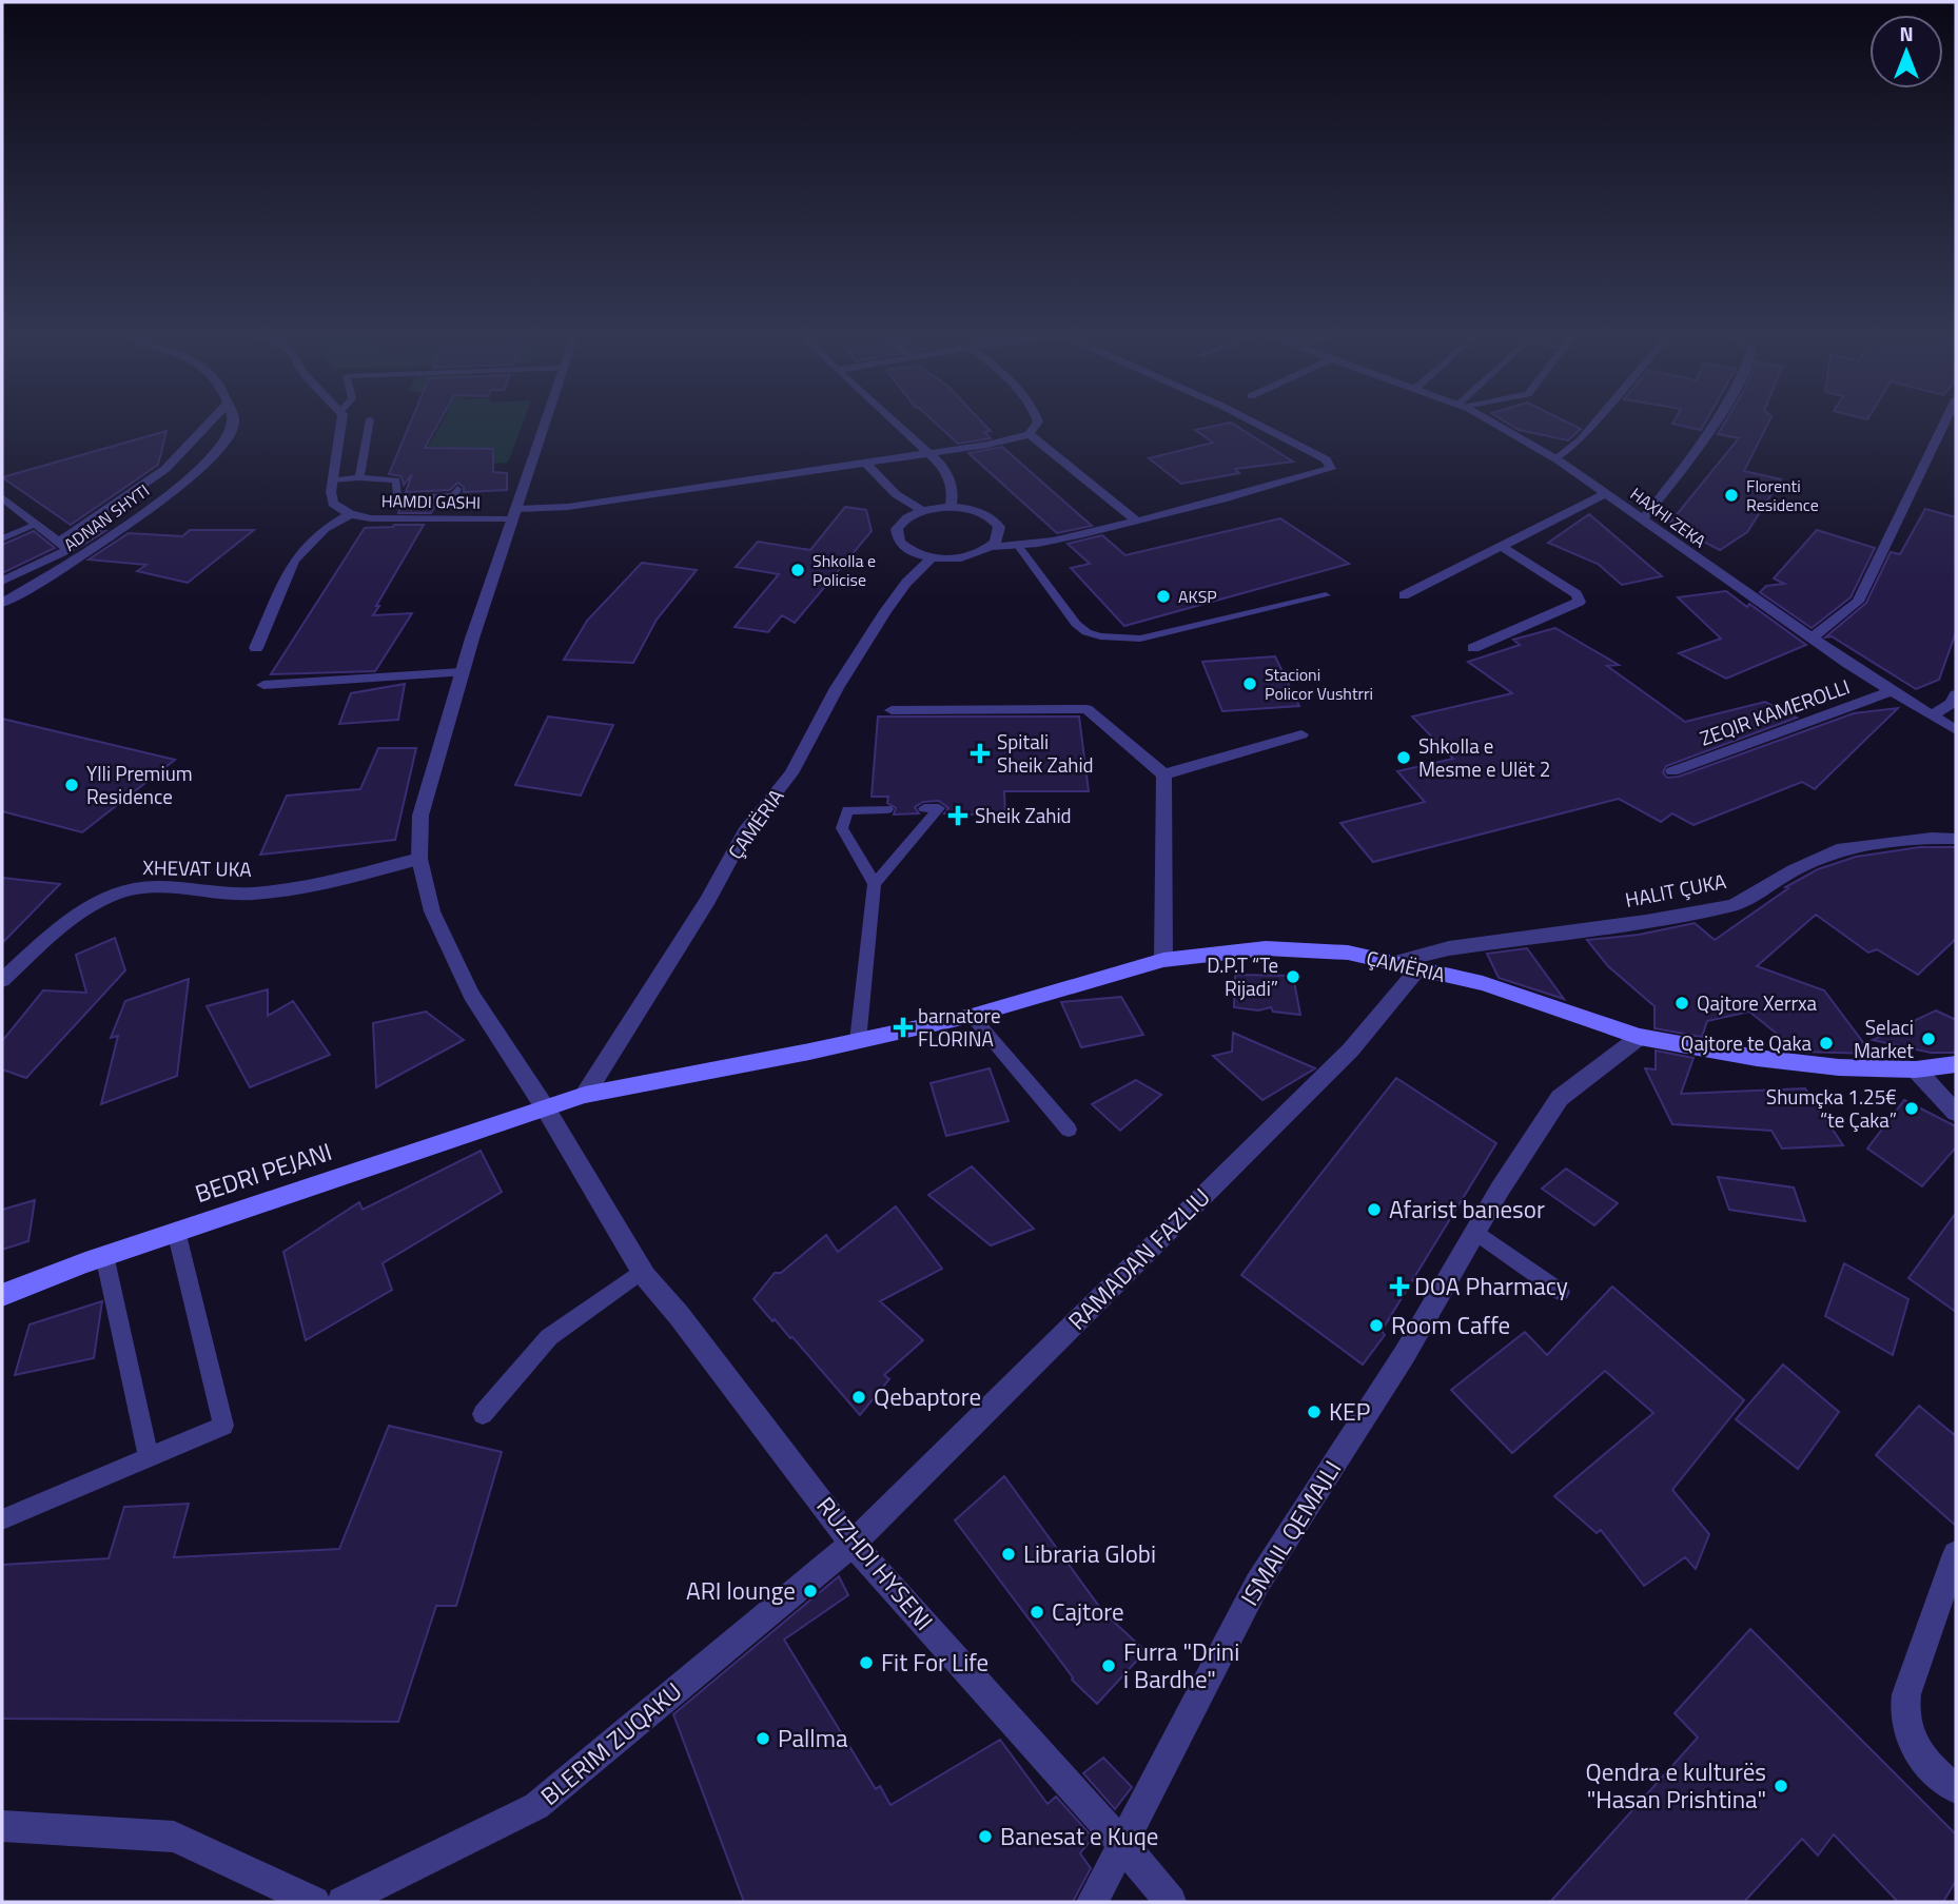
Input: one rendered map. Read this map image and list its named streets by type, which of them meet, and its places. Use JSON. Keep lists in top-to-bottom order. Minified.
{"streets":{"main road":["ÇAMËRIA","BEDRI PEJANI"],"street":["HAMDI GASHI","ADNAN SHYTI","HAXHI ZEKA","ZEQIR KAMEROLLI","XHEVAT UKA","HALIT ÇUKA","RAMADAN FAZLIU","ISMAIL QEMAJLI","RUZHDI HYSENI","BLERIM ZUQAKU"]},"crossings":[["HAMDI GASHI","RUZHDI HYSENI"],["HAXHI ZEKA","ZEQIR KAMEROLLI"],["ÇAMËRIA","HALIT ÇUKA"],["ÇAMËRIA","BEDRI PEJANI"],["ÇAMËRIA","RAMADAN FAZLIU"],["ÇAMËRIA","ISMAIL QEMAJLI"],["ÇAMËRIA","RUZHDI HYSENI"],["XHEVAT UKA","RUZHDI HYSENI"],["BEDRI PEJANI","RUZHDI HYSENI"],["RAMADAN FAZLIU","RUZHDI HYSENI"],["RAMADAN FAZLIU","BLERIM ZUQAKU"],["ISMAIL QEMAJLI","RUZHDI HYSENI"],["RUZHDI HYSENI","BLERIM ZUQAKU"]],"places":{"other":["Florenti Residence","Shkolla e Policise","AKSP","Stacioni Policor Vushtrri","Shkolla e Mesme e Ulët 2","Ylli Premium Residence","D.P.T “Te Rijadi”","Qajtore Xerrxa","Selaci Market","Qajtore te Qaka","Shumçka 1.25€ “te Çaka”","Afarist banesor","Room Caffe","Qebaptore","KEP","Libraria Globi","ARI lounge","Cajtore","Fit For Life","Furra \"Drini i Bardhe\"","Pallma","Qendra e kulturës \"Hasan Prishtina\"","Banesat e Kuqe"],"health":["Spitali Sheik Zahid","Sheik Zahid","barnatore FLORINA","DOA Pharmacy"]},"north":"top"}
